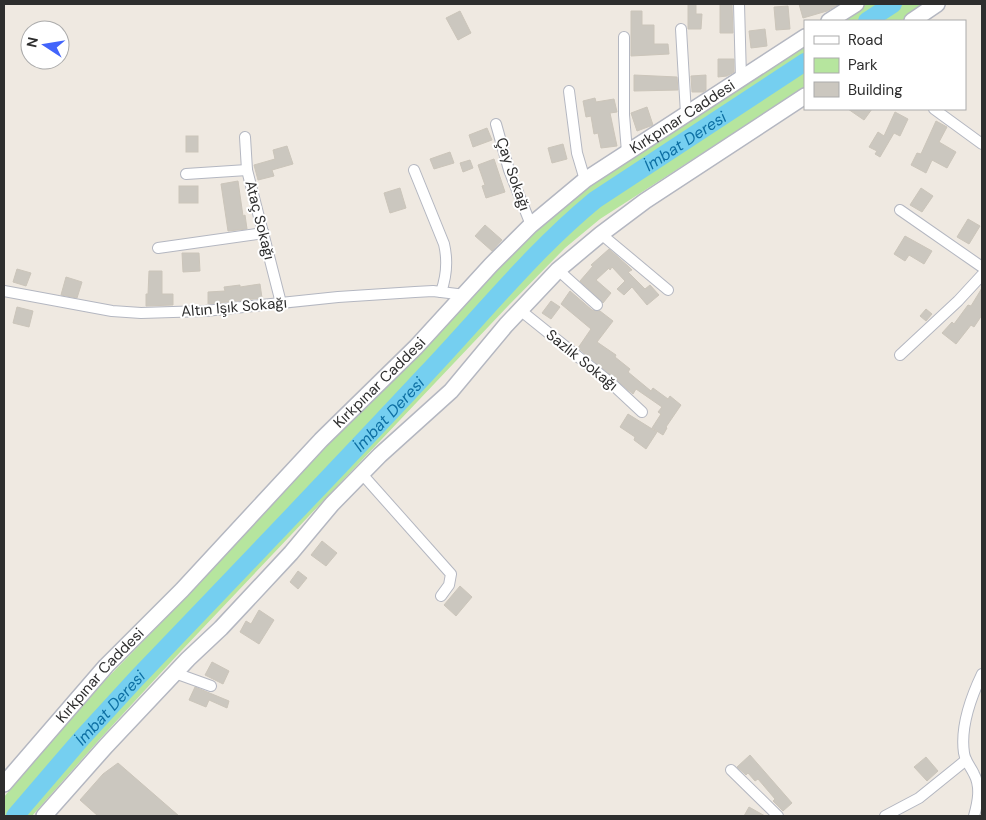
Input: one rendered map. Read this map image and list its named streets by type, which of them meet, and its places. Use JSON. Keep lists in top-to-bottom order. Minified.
{"streets":{"street":["Kırkpınar Caddesi","Çay Sokağı","Ataç Sokağı","Altın Işık Sokağı","Sazlık Sokağı"]},"crossings":[["Kırkpınar Caddesi","Çay Sokağı"],["Kırkpınar Caddesi","Altın Işık Sokağı"],["Ataç Sokağı","Altın Işık Sokağı"]],"water":["İmbat Deresi"],"legend":["Road","Park","Building"],"north":"left"}
